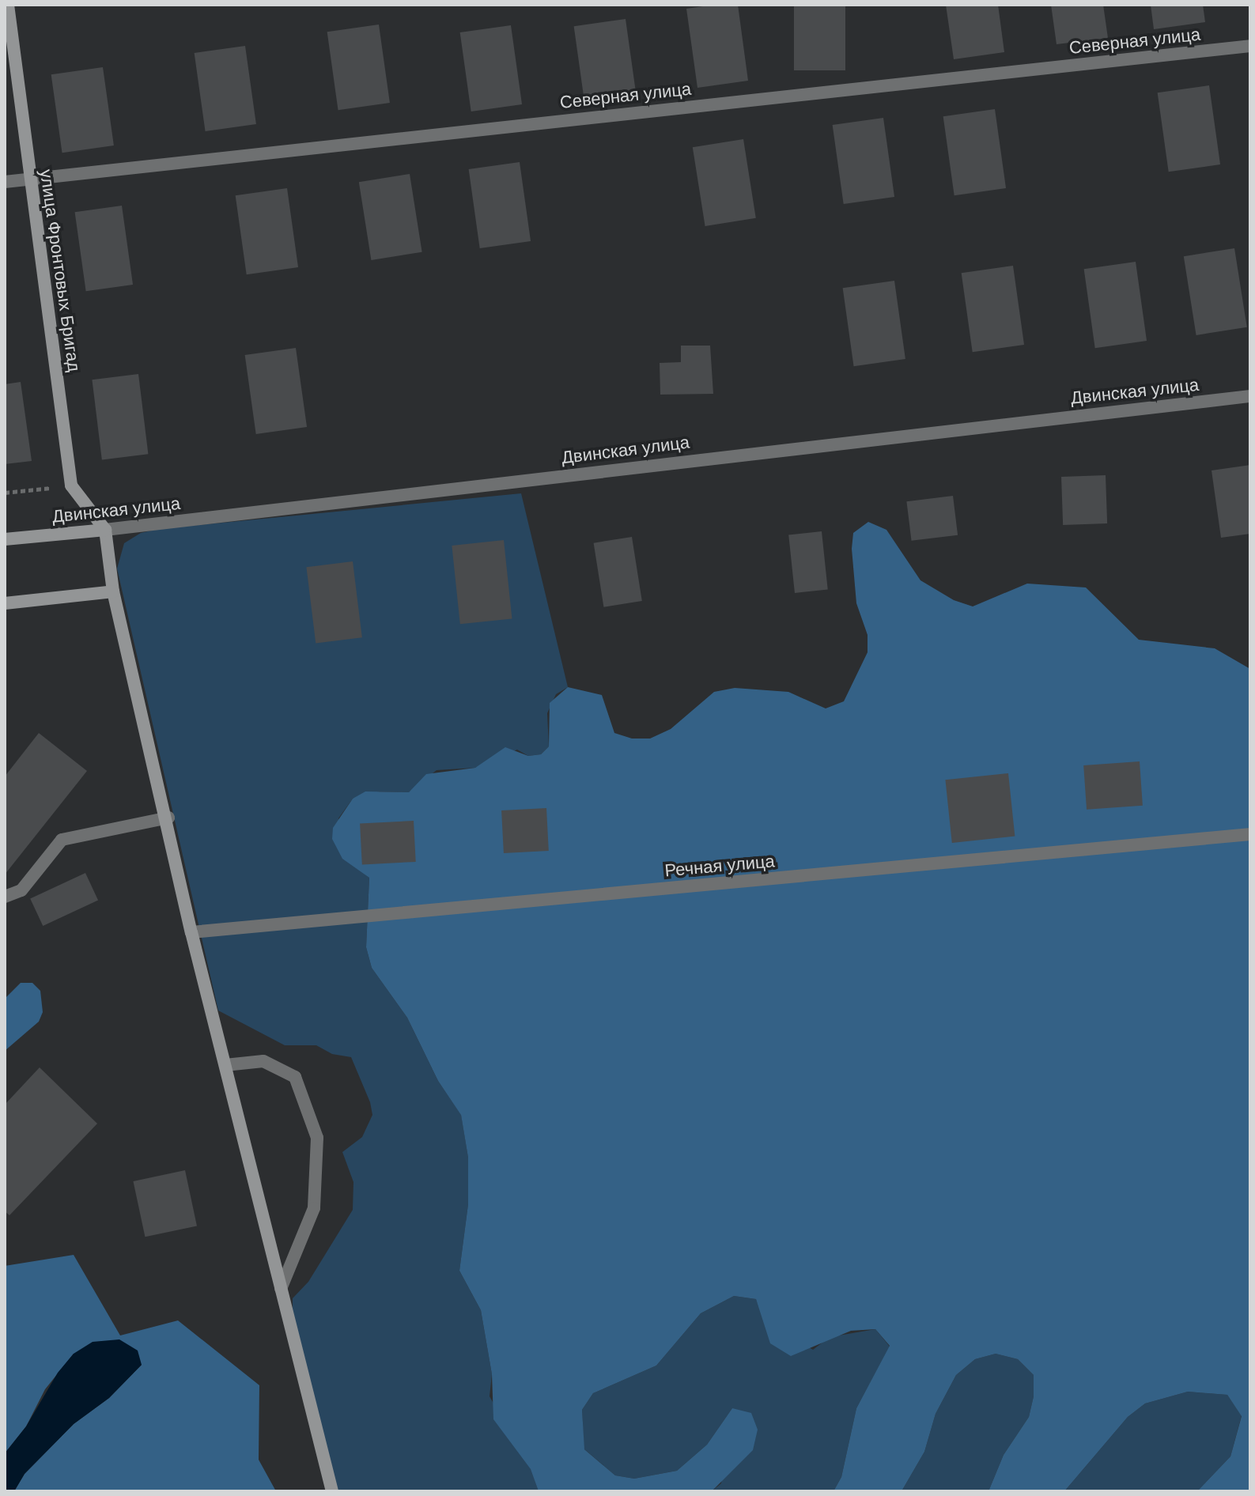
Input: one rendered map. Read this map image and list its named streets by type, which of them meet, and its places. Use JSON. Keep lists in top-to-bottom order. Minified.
{"streets":{"main road":["улица Фронтовых Бригад","Двинская улица"],"street":["Северная улица","Речная улица"]},"crossings":[["Северная улица","улица Фронтовых Бригад"],["улица Фронтовых Бригад","Двинская улица"]]}
